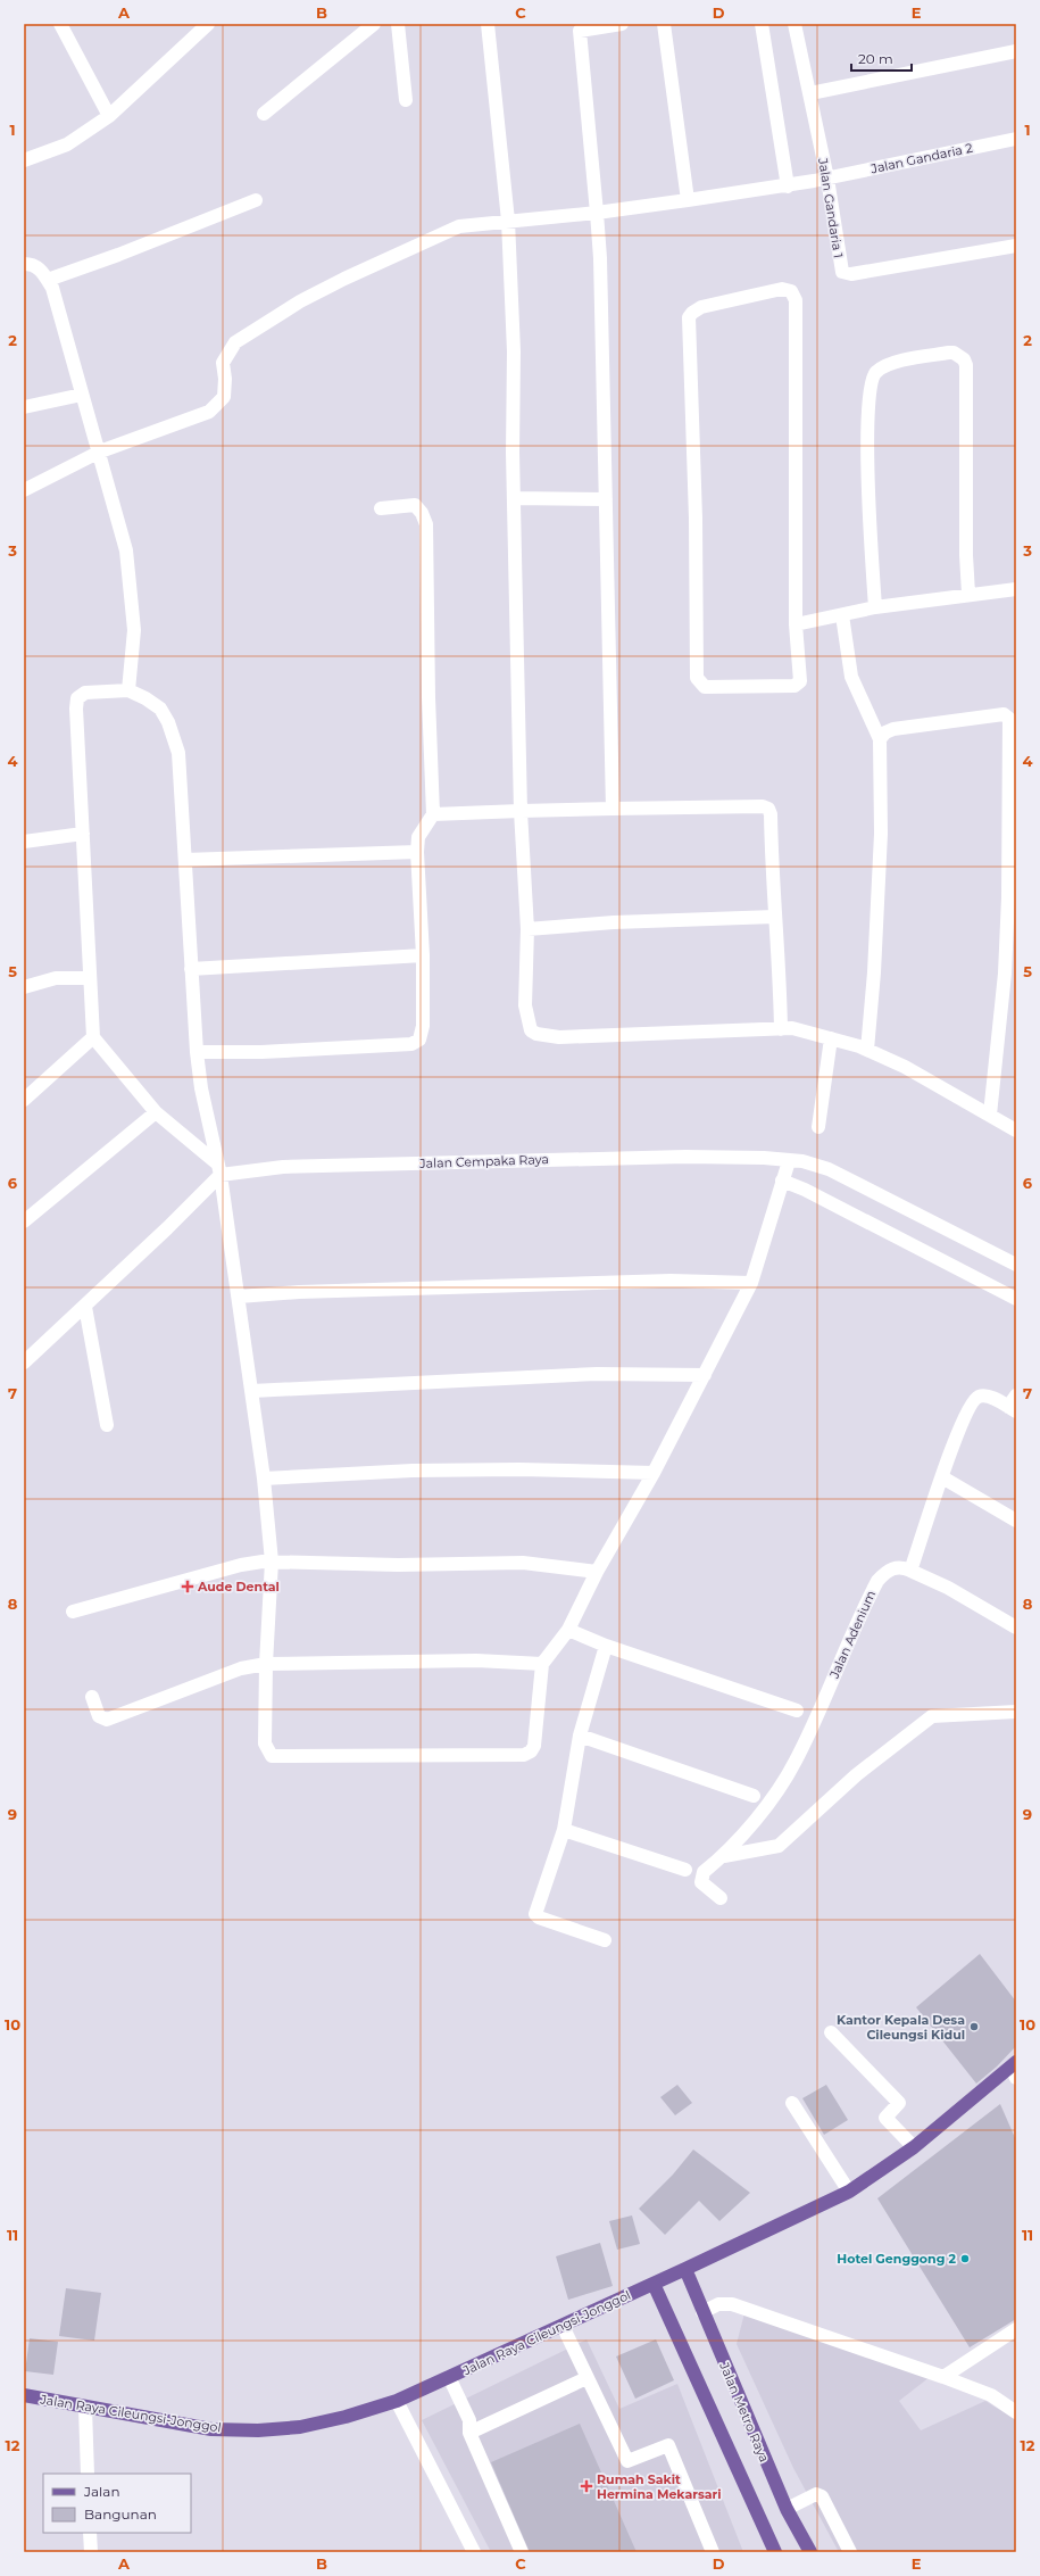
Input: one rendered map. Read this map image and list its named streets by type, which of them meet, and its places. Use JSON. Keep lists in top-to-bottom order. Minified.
{"streets":{"main road":["Jalan Raya Cileungsi-Jonggol","Jalan Metro Raya"],"street":["Jalan Gandaria 2","Jalan Gandaria 1","Jalan Cempaka Raya","Jalan Adenium"]},"crossings":[["Jalan Gandaria 2","Jalan Gandaria 1"],["Jalan Raya Cileungsi-Jonggol","Jalan Metro Raya"]],"places":{"health":["Aude Dental","Rumah Sakit Hermina Mekarsari"],"other":["Kantor Kepala Desa Cileungsi Kidul","Hotel Genggong 2"]},"legend":["Jalan","Bangunan"],"scale_bar":"20 m","grid":{"columns":["A","B","C","D","E"],"rows":["1","2","3","4","5","6","7","8","9","10","11","12"]}}
